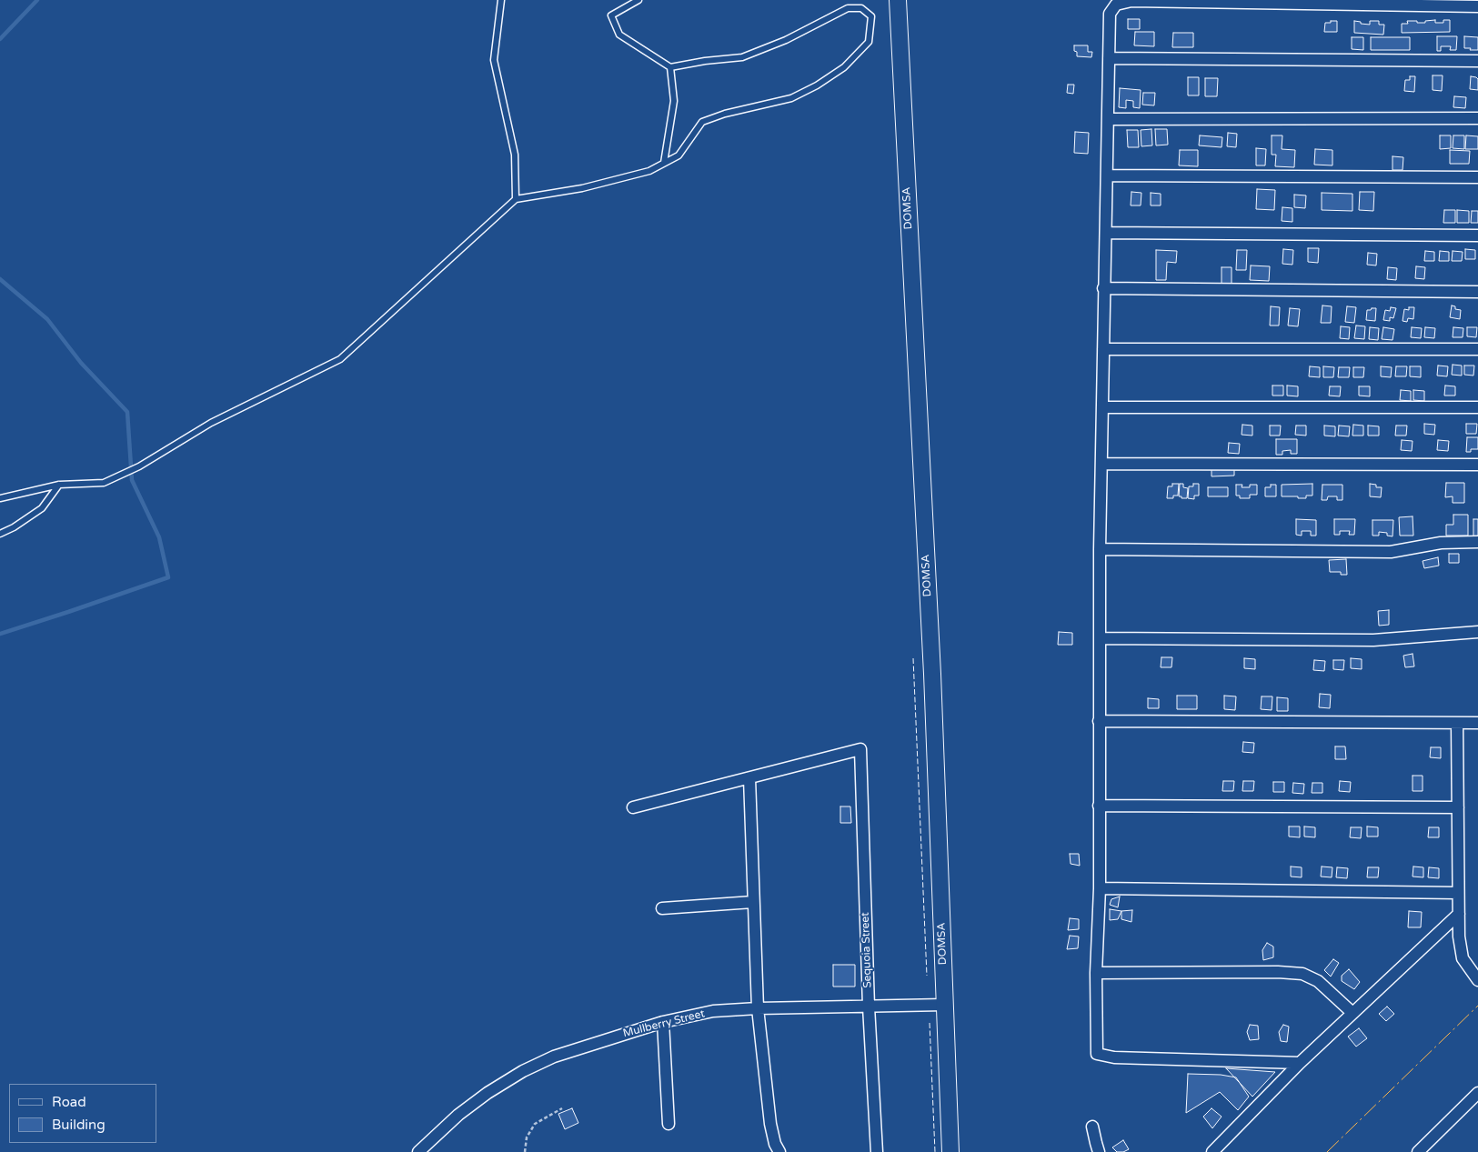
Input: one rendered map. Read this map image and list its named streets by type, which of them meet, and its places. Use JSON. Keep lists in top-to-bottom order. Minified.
{"streets":{"main road":["DOMSA"],"street":["Sequoia Street","Mullberry Street"]},"crossings":[["DOMSA","Mullberry Street"],["Sequoia Street","Mullberry Street"]],"legend":["Road","Building"]}
